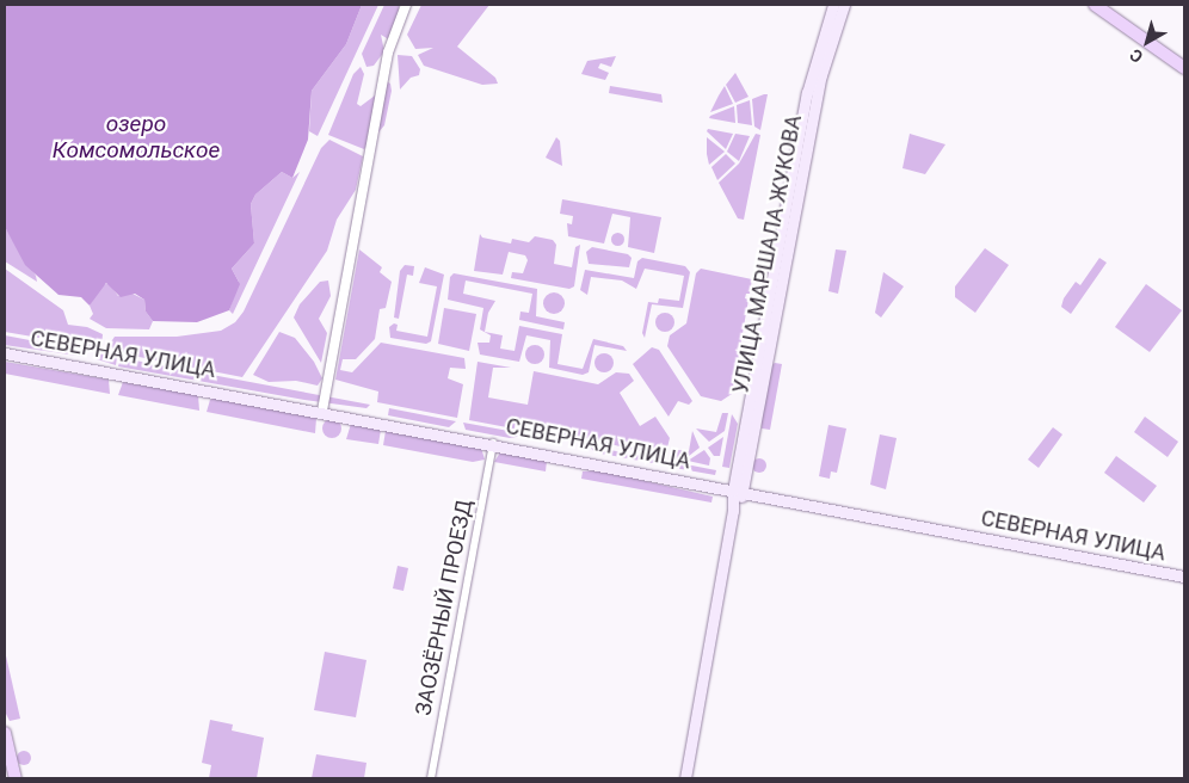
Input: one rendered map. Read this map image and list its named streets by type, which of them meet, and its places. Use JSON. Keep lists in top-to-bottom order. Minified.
{"streets":{"main road":["УЛИЦА МАРШАЛА ЖУКОВА","СЕВЕРНАЯ УЛИЦА"],"street":["ЗАОЗЁРНЫЙ ПРОЕЗД"]},"crossings":[["УЛИЦА МАРШАЛА ЖУКОВА","СЕВЕРНАЯ УЛИЦА"],["СЕВЕРНАЯ УЛИЦА","ЗАОЗЁРНЫЙ ПРОЕЗД"]],"water":["озеро Комсомольское"],"north":"bottom left"}
